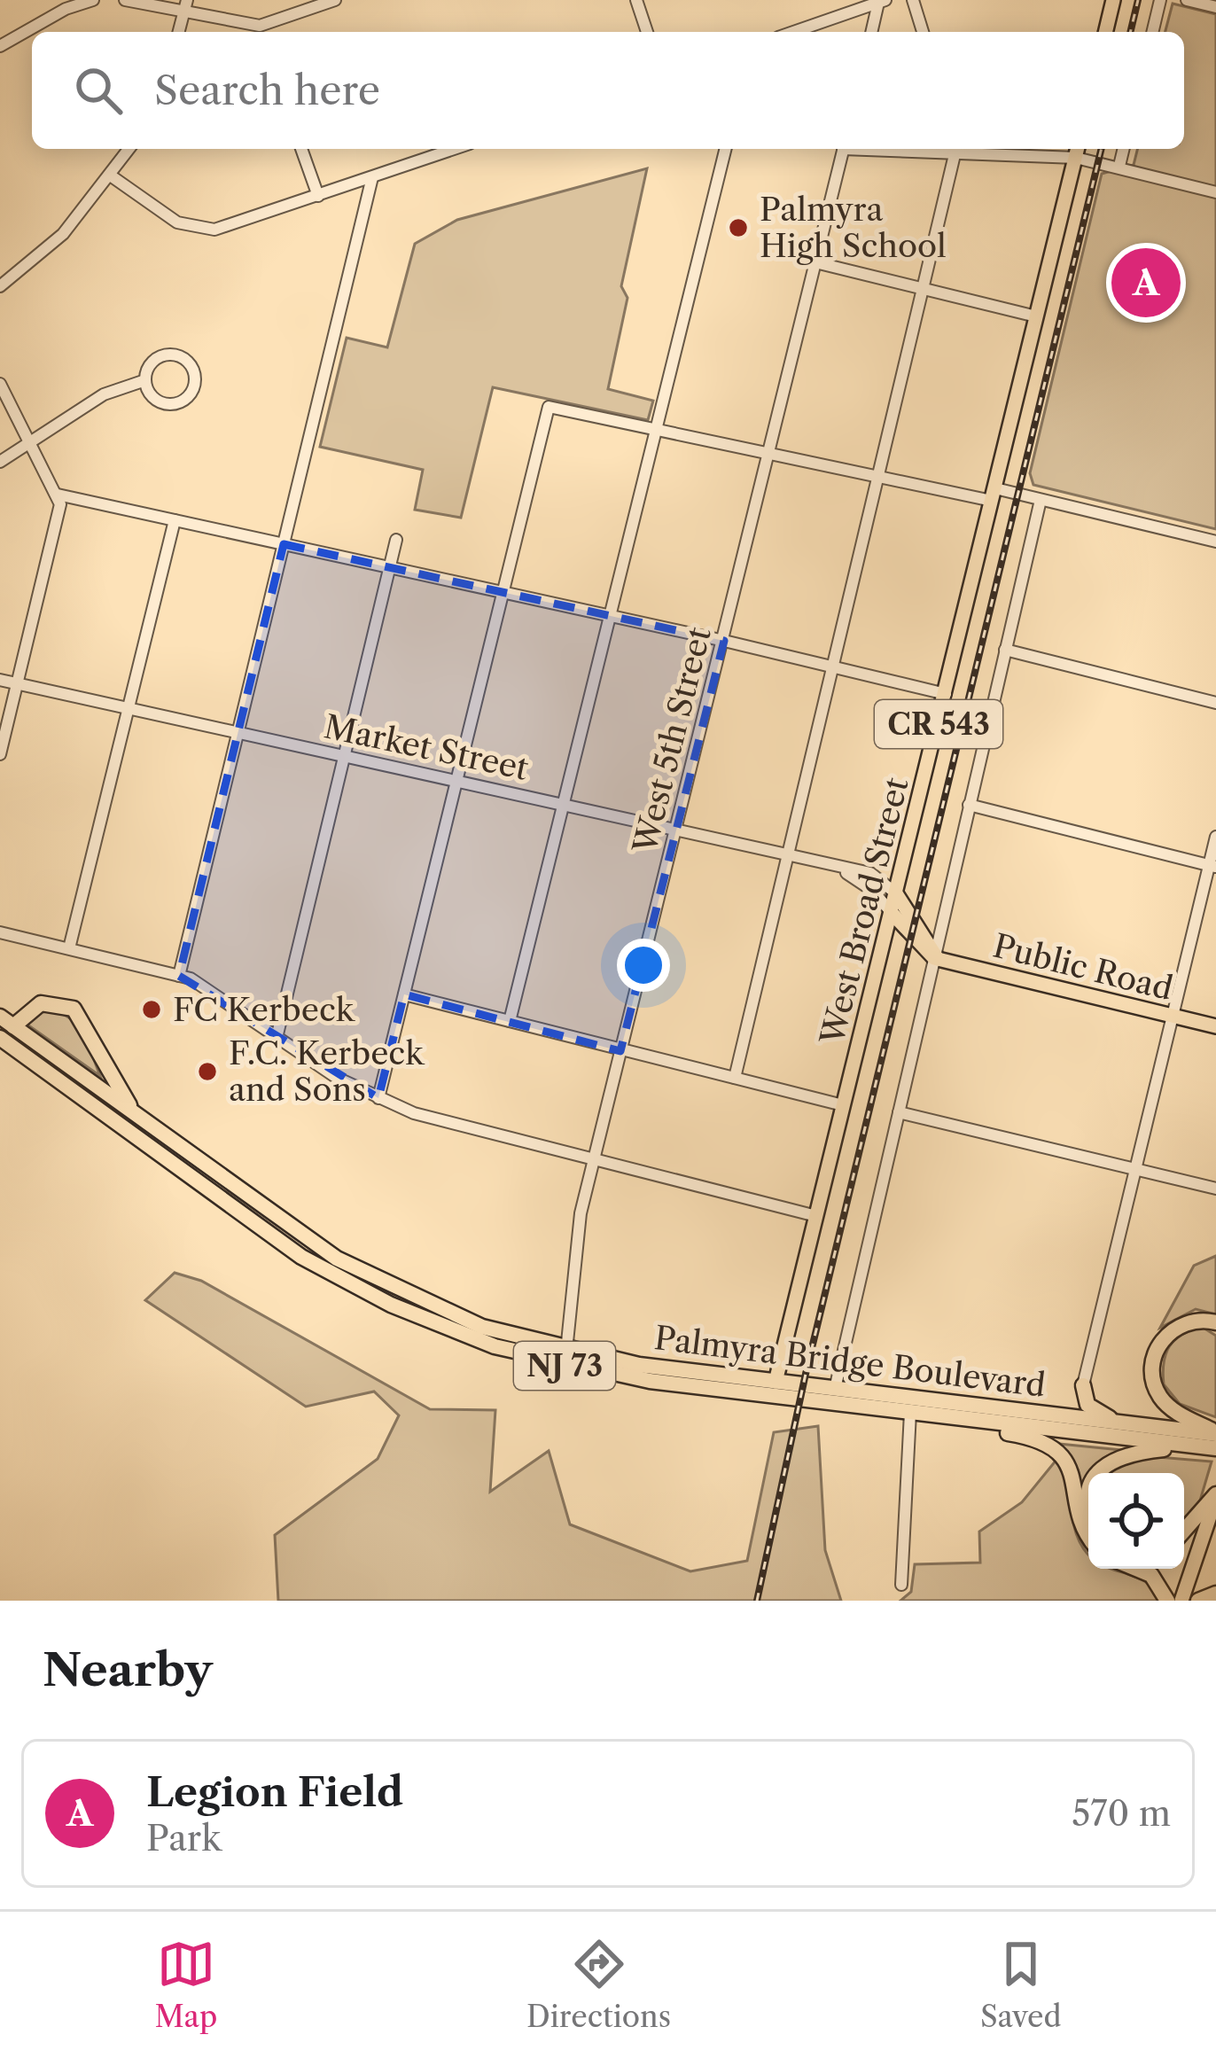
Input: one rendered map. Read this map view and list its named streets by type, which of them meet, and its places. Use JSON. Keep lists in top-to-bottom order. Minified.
{"streets":{"highway":["Palmyra Bridge Boulevard","NJ 73"],"main road":["CR 543","West Broad Street","Public Road"],"street":["West 5th Street","Market Street"]},"crossings":[["West 5th Street","Market Street"],["West 5th Street","Palmyra Bridge Boulevard"],["Market Street","West Broad Street"],["West Broad Street","Palmyra Bridge Boulevard"]],"places":["Palmyra High School","FC Kerbeck","F.C. Kerbeck and Sons"],"page":{"search":"Search here","pins":"A","heading":"Nearby","list":[{"mark":"A","name":"Legion Field","note":"Park","value":"570 m"}],"nav":["Map","Directions","Saved"]}}
